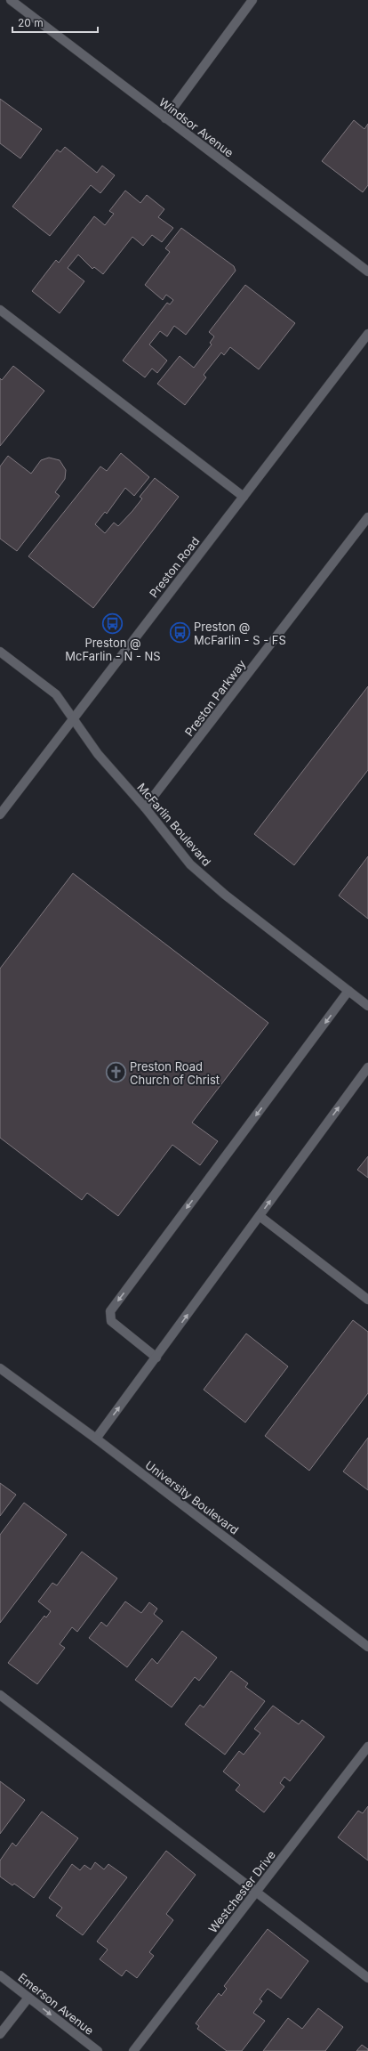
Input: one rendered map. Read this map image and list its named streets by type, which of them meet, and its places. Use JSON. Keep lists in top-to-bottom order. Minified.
{"streets":{"street":["Windsor Avenue","Preston Road","Preston Parkway","McFarlin Boulevard","University Boulevard","Westchester Drive","Emerson Avenue"]},"crossings":[["Preston Road","McFarlin Boulevard"],["Preston Parkway","McFarlin Boulevard"]],"one_way":["Emerson Avenue"],"places":{"bus stop":["Preston @ McFarlin - N - NS","Preston @ McFarlin - S - FS"],"church":["Preston Road Church of Christ"]},"scale_bar":"20 m"}
